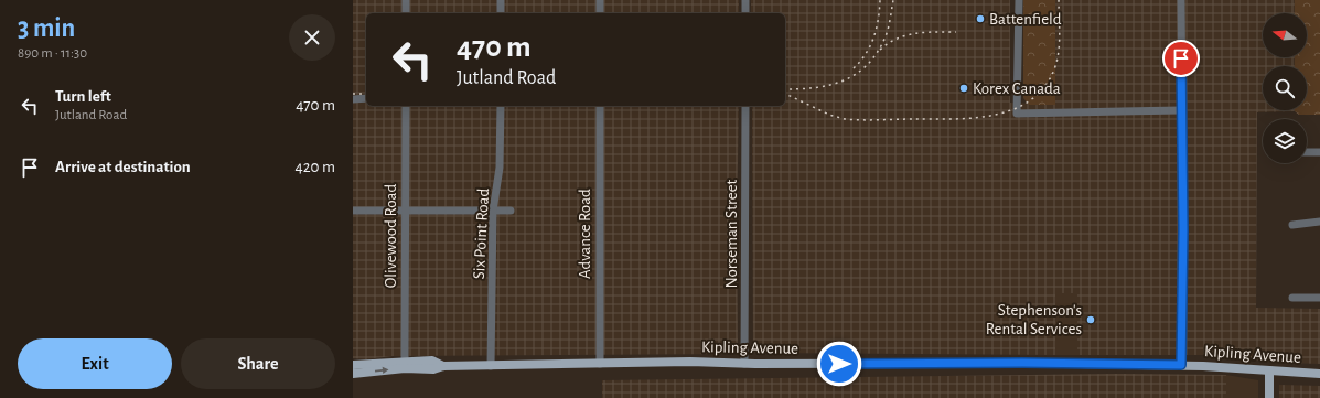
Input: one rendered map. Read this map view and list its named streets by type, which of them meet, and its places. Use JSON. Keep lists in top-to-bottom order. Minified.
{"streets":{"main road":["Kipling Avenue"],"street":["Six Point Road","Advance Road","Norseman Street","Olivewood Road"]},"crossings":[["Six Point Road","Kipling Avenue"],["Advance Road","Kipling Avenue"],["Norseman Street","Kipling Avenue"],["Olivewood Road","Kipling Avenue"]],"places":["Battenfield","Korex Canada","Stephenson's Rental Services"],"north":"left","page":{"heading":["3 min","890 m · 11:30"],"turn":["470 m","Jutland Road"],"list":[{"name":"Turn left","note":"Jutland Road","value":"470 m"},{"name":"Arrive at destination","value":"420 m"}],"buttons":["Exit","Share"]}}
